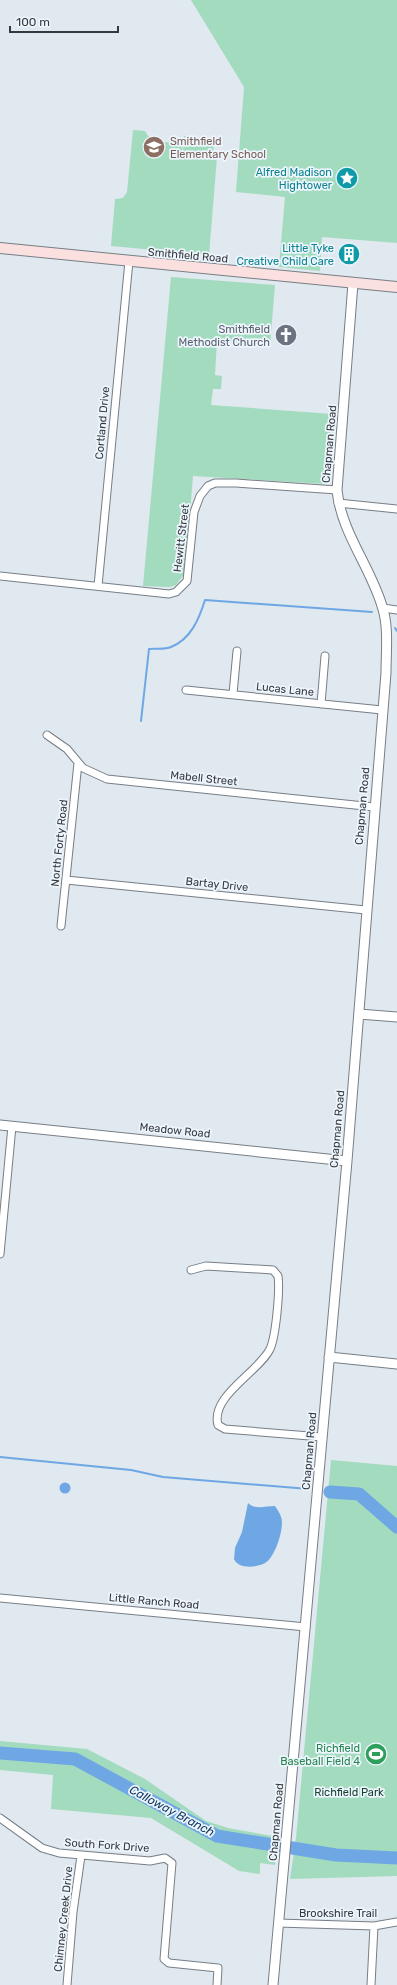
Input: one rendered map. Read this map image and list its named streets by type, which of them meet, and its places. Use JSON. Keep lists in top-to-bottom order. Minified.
{"streets":{"main road":["Smithfield Road"],"street":["Cortland Drive","Chapman Road","Hewitt Street","Lucas Lane","Mabell Street","North Forty Road","Bartay Drive","Meadow Road","Little Ranch Road","South Fork Drive","Brookshire Trail","Chimney Creek Drive"]},"crossings":[["Smithfield Road","Cortland Drive"],["Smithfield Road","Chapman Road"],["Cortland Drive","Hewitt Street"],["Chapman Road","Hewitt Street"],["Chapman Road","Lucas Lane"],["Chapman Road","Mabell Street"],["Chapman Road","Bartay Drive"],["Chapman Road","Meadow Road"],["Chapman Road","Little Ranch Road"],["Chapman Road","Brookshire Trail"],["Mabell Street","North Forty Road"],["North Forty Road","Bartay Drive"],["South Fork Drive","Chimney Creek Drive"]],"water":["Calloway Branch"],"parks":["Richfield Park"],"places":{"school or university":["Smithfield Elementary School"],"place":["Alfred Madison Hightower"],"building":["Little Tyke Creative Child Care"],"church":["Smithfield Methodist Church"],"sports":["Richfield Baseball Field 4"]},"scale_bar":"100 m"}
